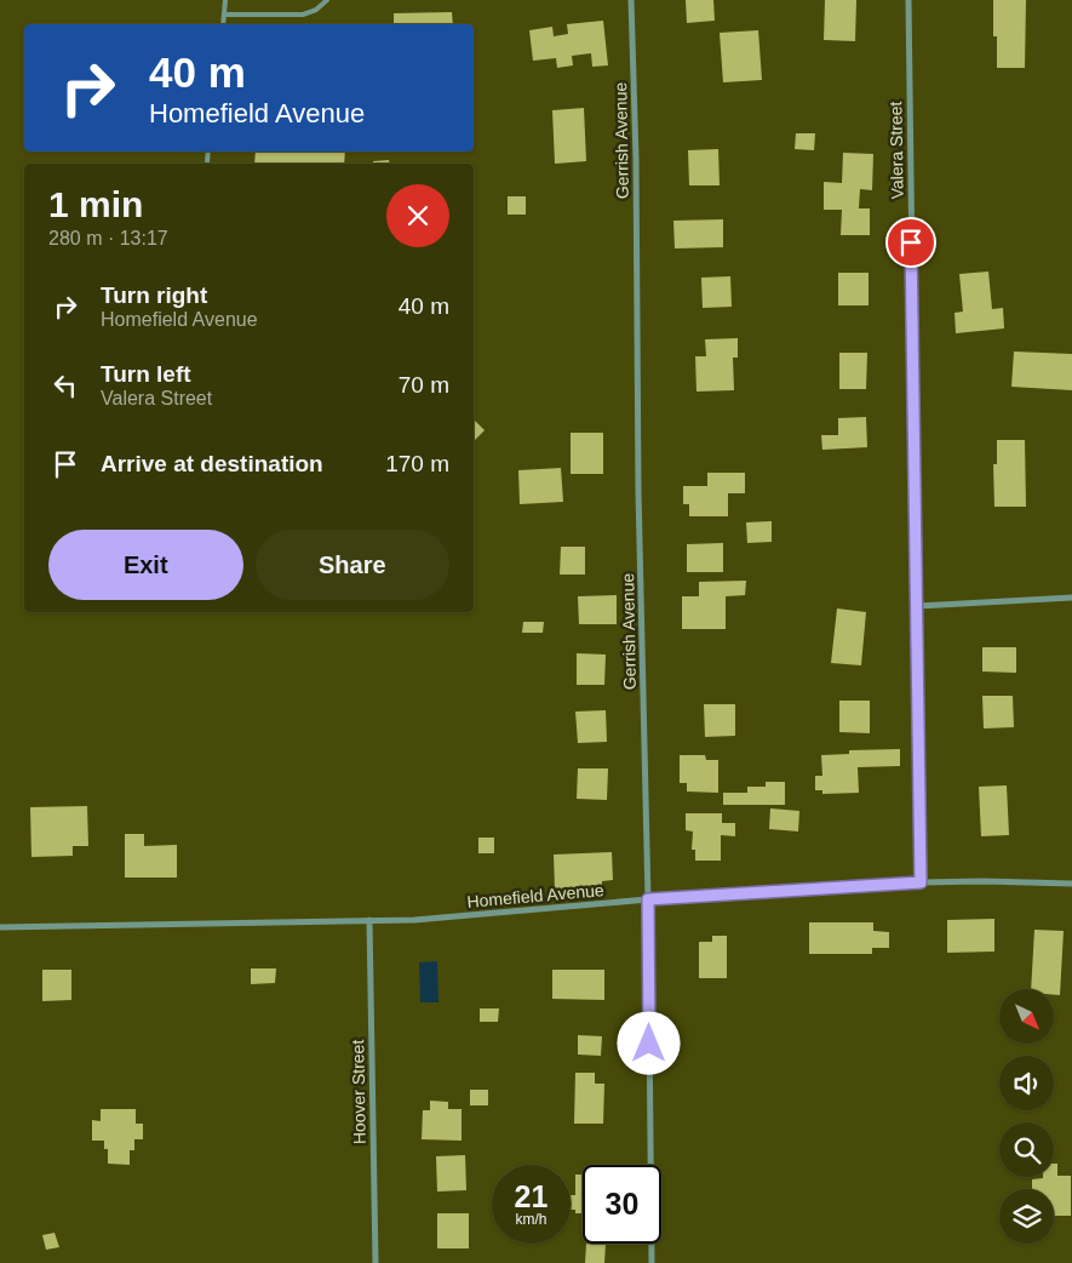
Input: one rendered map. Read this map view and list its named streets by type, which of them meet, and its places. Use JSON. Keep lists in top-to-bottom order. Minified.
{"streets":{"street":["Gerrish Avenue","Valera Street","Homefield Avenue","Hoover Street"]},"crossings":[["Gerrish Avenue","Homefield Avenue"],["Valera Street","Homefield Avenue"],["Homefield Avenue","Hoover Street"]],"north":"bottom right","page":{"turn":["40 m","Homefield Avenue"],"heading":["1 min","280 m · 13:17"],"list":[{"name":"Turn right","note":"Homefield Avenue","value":"40 m"},{"name":"Turn left","note":"Valera Street","value":"70 m"},{"name":"Arrive at destination","value":"170 m"}],"buttons":["Exit","Share"],"speed":"21 km/h","limit":"30"}}
